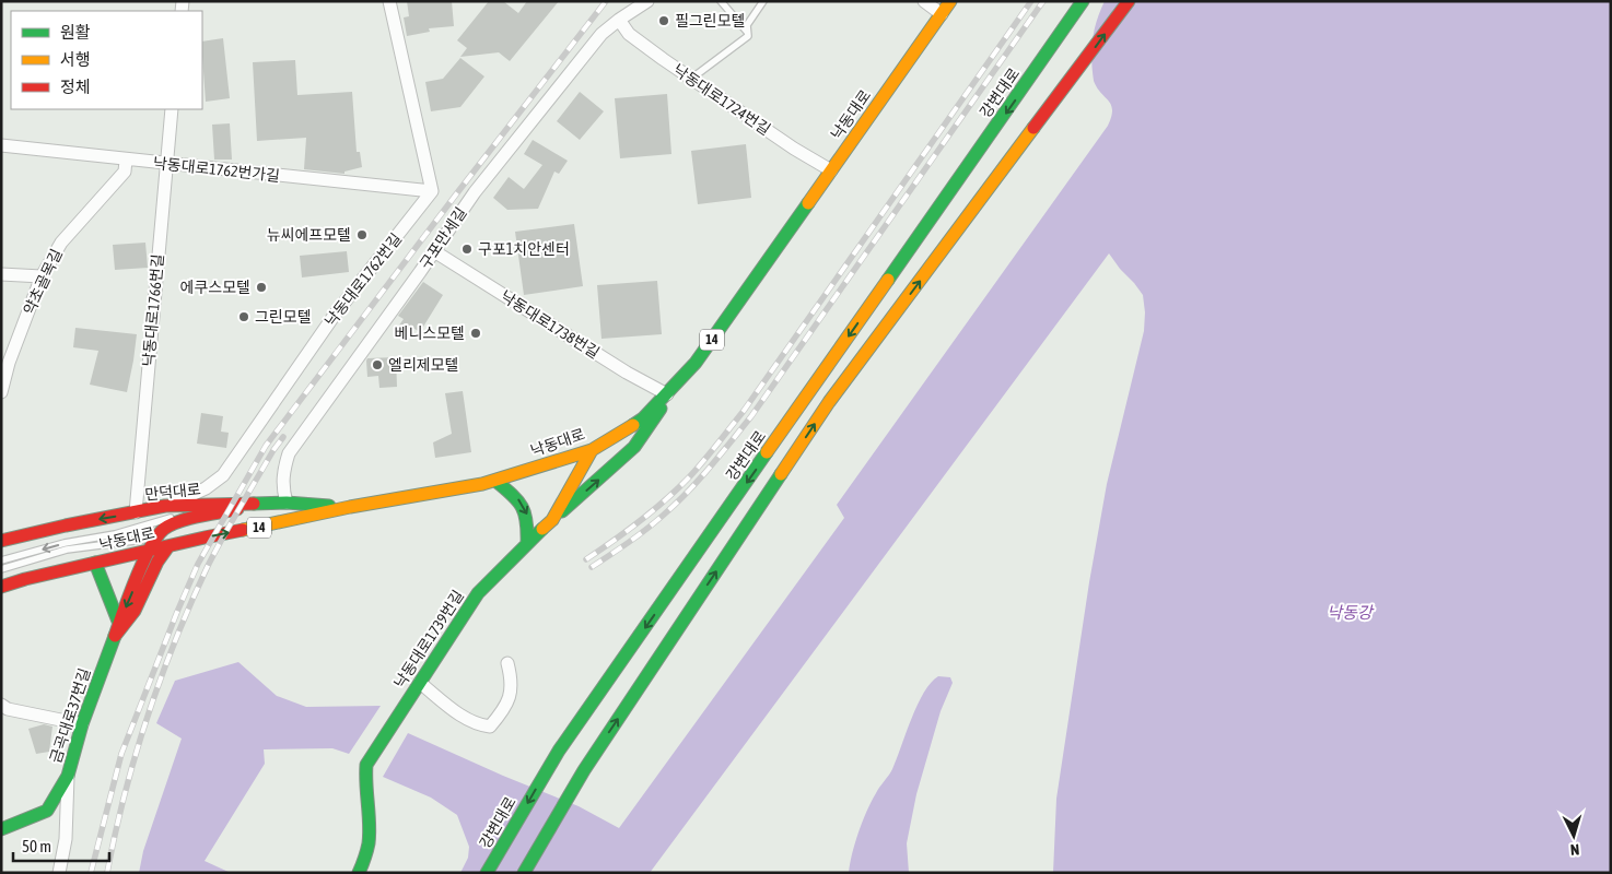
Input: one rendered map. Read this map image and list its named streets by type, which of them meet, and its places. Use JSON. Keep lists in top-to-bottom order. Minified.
{"streets":{"main road":["강변대로","낙동대로","14","만덕대로","낙동대로1739번길","금곡대로37번길"],"street":["낙동대로1724번길","낙동대로1762번가길","구포만세길","낙동대로1762번길","약초골목길","낙동대로1766번길","낙동대로1738번길"]},"crossings":[["낙동대로1724번길","낙동대로"],["낙동대로1724번길","구포만세길"],["낙동대로","낙동대로1738번길"],["낙동대로","만덕대로"],["낙동대로","낙동대로1739번길"],["낙동대로","금곡대로37번길"],["낙동대로1762번가길","낙동대로1762번길"],["낙동대로1762번가길","약초골목길"],["낙동대로1762번가길","낙동대로1766번길"],["구포만세길","낙동대로1738번길"],["구포만세길","만덕대로"],["낙동대로1762번길","만덕대로"],["낙동대로1766번길","만덕대로"]],"one_way":["만덕대로"],"water":["낙동강"],"places":["필그린모텔","뉴씨에프모텔","구포1치안센터","에쿠스모텔","그린모텔","베니스모텔","엘리제모텔"],"legend":["원활","서행","정체"],"scale_bar":"50 m","north":"bottom"}
